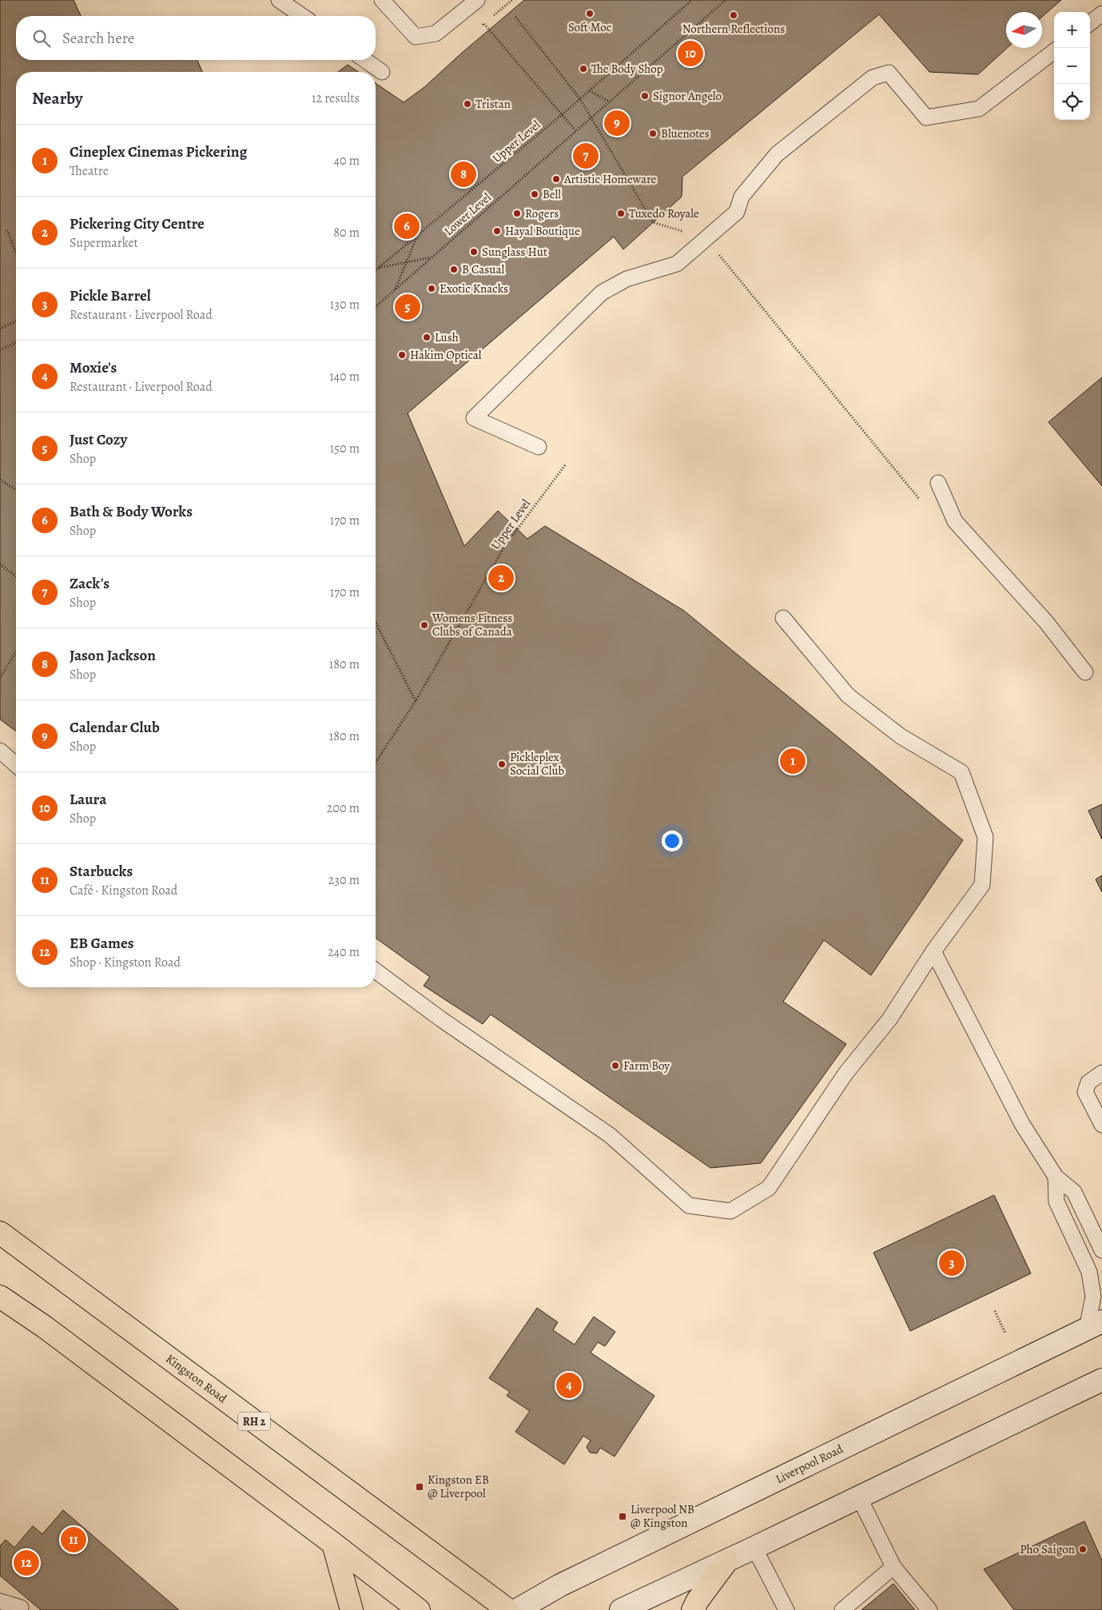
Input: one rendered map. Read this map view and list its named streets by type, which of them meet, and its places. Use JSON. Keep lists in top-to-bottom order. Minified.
{"streets":{"main road":["Kingston Road","RH 2","Liverpool Road"],"path":["Upper Level","Lower Level"]},"places":{"other":["Soft Moc","Northern Reflections","The Body Shop","Signor Angelo","Tristan","Bluenotes","Artistic Homeware","Bell","Rogers","Tuxedo Royale","Hayal Boutique","Sunglass Hut","B Casual","Exotic Knacks","Lush","Hakim Optical","Womens Fitness Clubs of Canada","Pickleplex Social Club","Farm Boy","Pho Saigon"],"transit":["Kingston EB @ Liverpool","Liverpool NB @ Kingston"]},"north":"left","page":{"map_buttons":["+","−"],"search":"Search here","pins":["10","9","7","8","6","5","2","1","3","4","11","12"],"heading":["Nearby","12 results"],"list":[{"mark":"1","name":"Cineplex Cinemas Pickering","note":"Theatre","value":"40 m"},{"mark":"2","name":"Pickering City Centre","note":"Supermarket","value":"80 m"},{"mark":"3","name":"Pickle Barrel","note":"Restaurant · Liverpool Road","value":"130 m"},{"mark":"4","name":"Moxie's","note":"Restaurant · Liverpool Road","value":"140 m"},{"mark":"5","name":"Just Cozy","note":"Shop","value":"150 m"},{"mark":"6","name":"Bath & Body Works","note":"Shop","value":"170 m"},{"mark":"7","name":"Zack's","note":"Shop","value":"170 m"},{"mark":"8","name":"Jason Jackson","note":"Shop","value":"180 m"},{"mark":"9","name":"Calendar Club","note":"Shop","value":"180 m"},{"mark":"10","name":"Laura","note":"Shop","value":"200 m"},{"mark":"11","name":"Starbucks","note":"Café · Kingston Road","value":"230 m"},{"mark":"12","name":"EB Games","note":"Shop · Kingston Road","value":"240 m"}]}}
